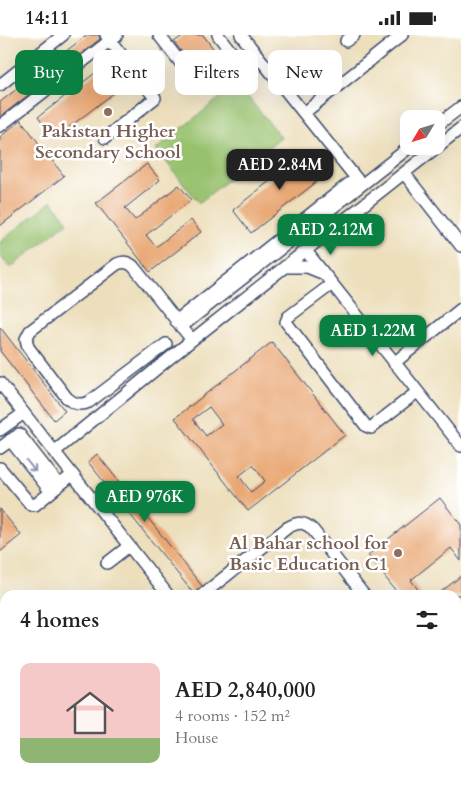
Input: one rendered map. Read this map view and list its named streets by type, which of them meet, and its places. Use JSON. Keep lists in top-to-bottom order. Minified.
{"places":["Pakistan Higher Secondary School","Al Bahar school for Basic Education C1"],"north":"bottom left","page":{"status":"14:11","chip":["Buy","Rent","Filters","New"],"price":["AED 2.84M","AED 2.12M","AED 1.22M","AED 976K"],"heading":"4 homes","list":[{"name":"AED 2,840,000","note":"4 rooms · 152 m² · House"}]}}
